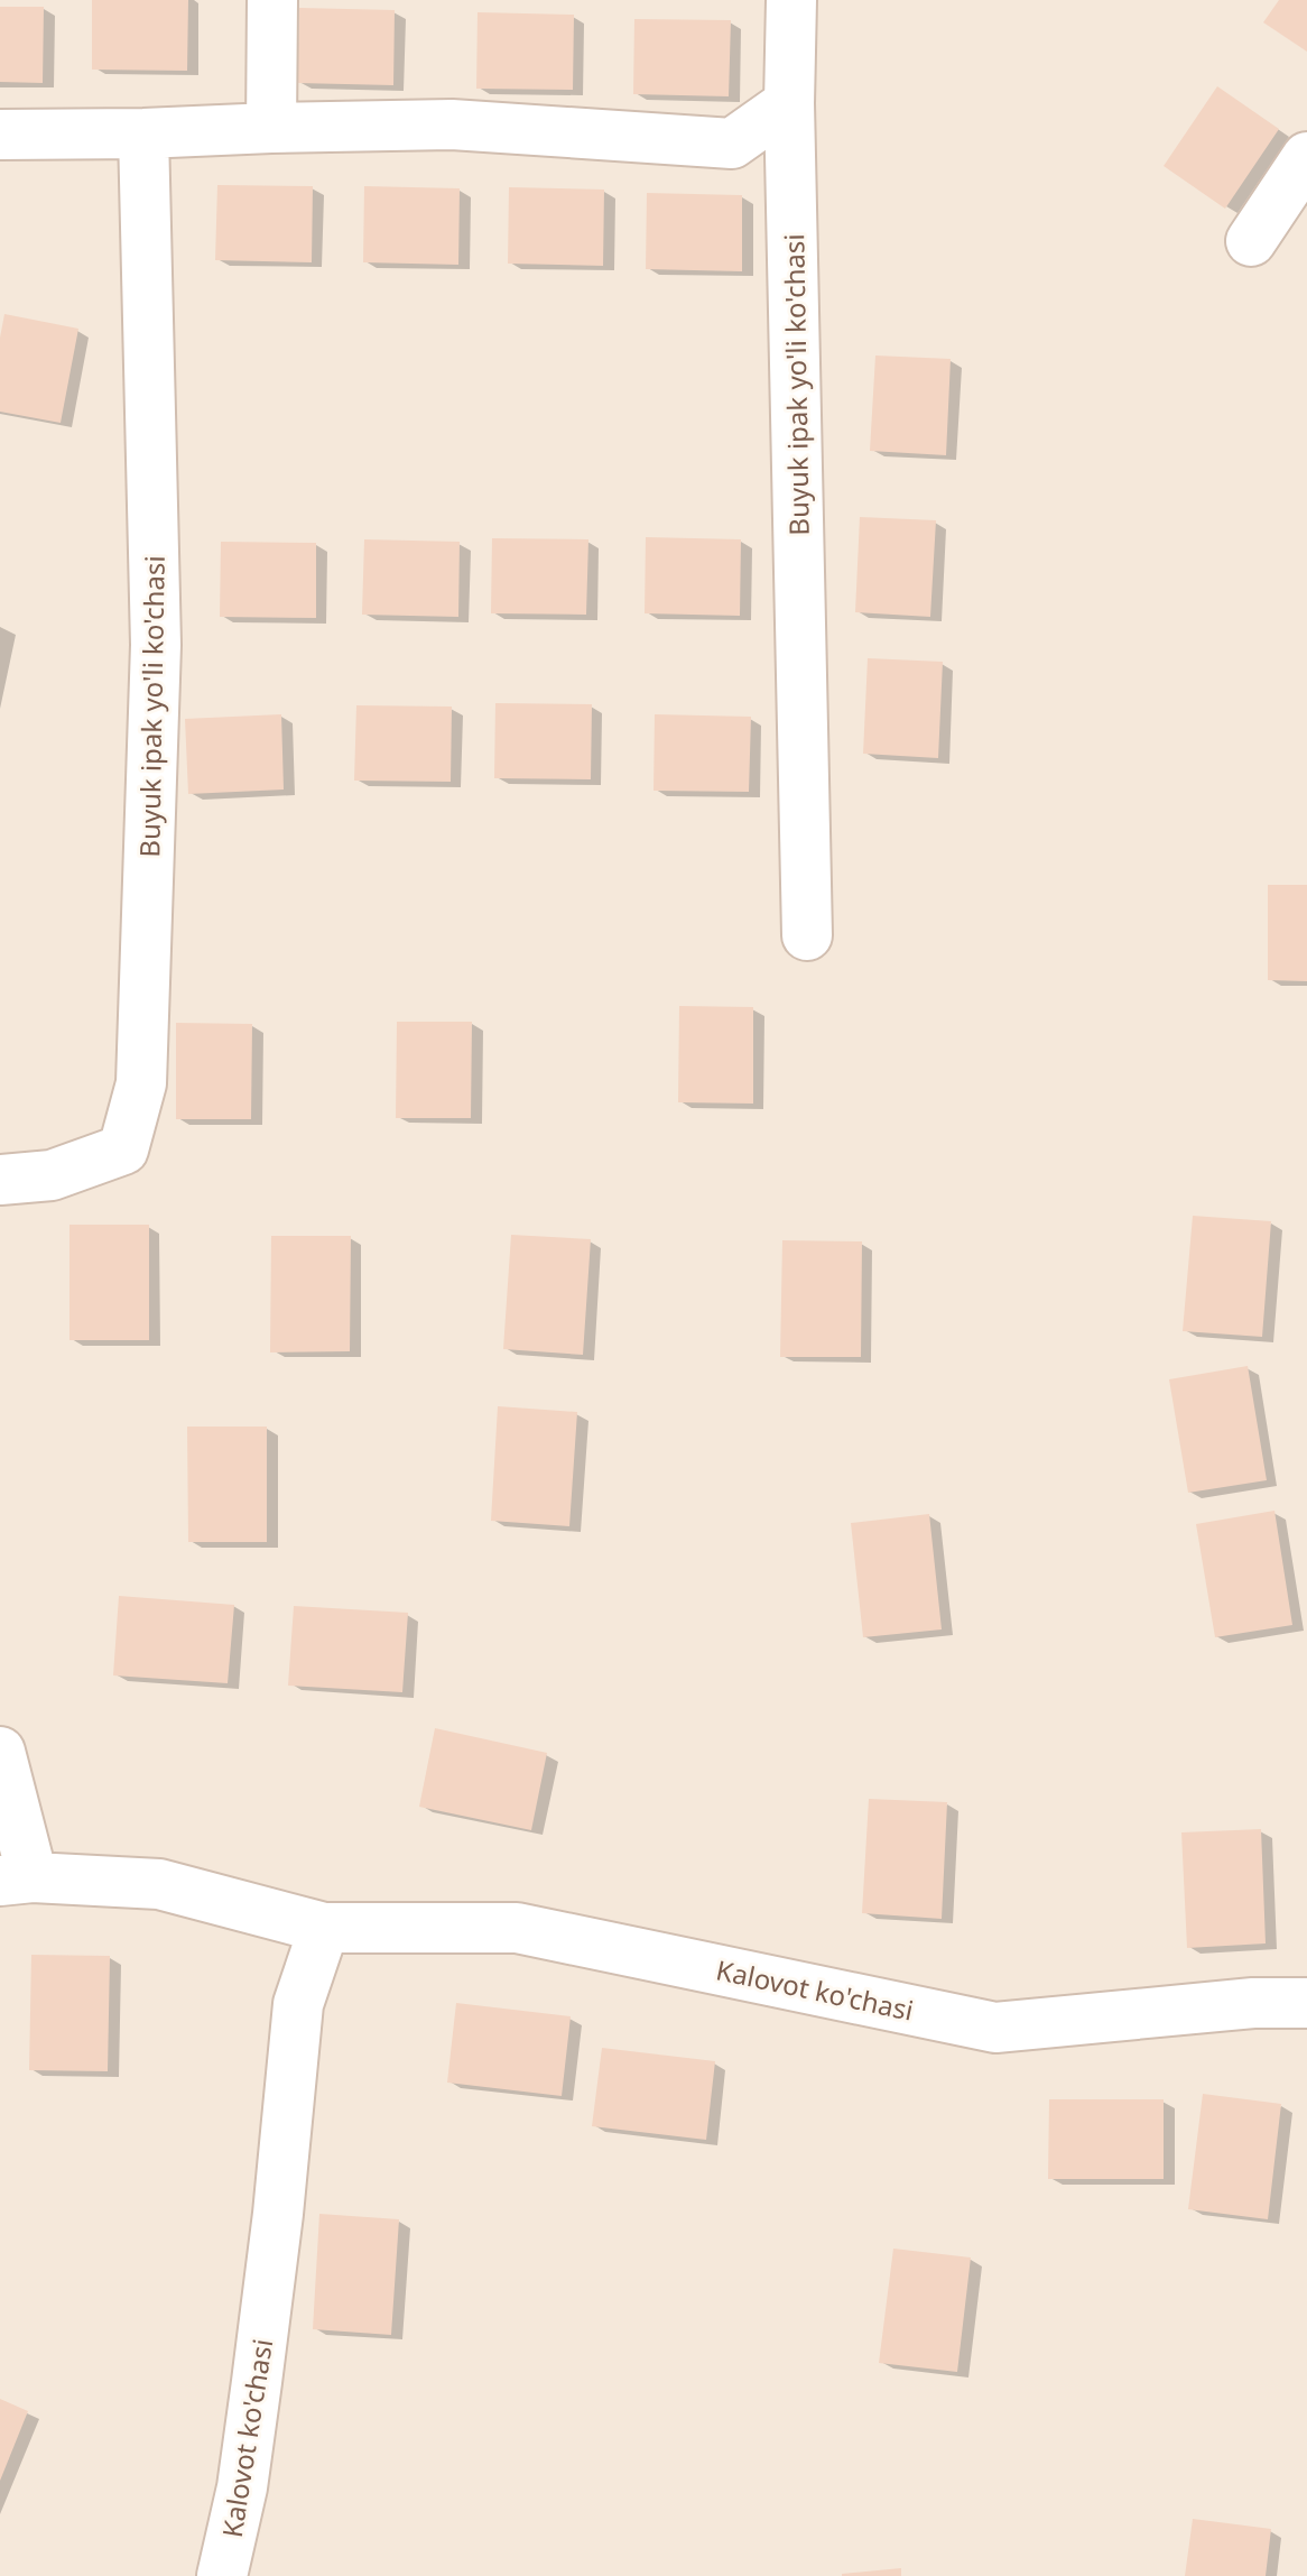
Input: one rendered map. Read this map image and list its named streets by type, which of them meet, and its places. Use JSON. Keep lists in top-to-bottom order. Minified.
{"streets":{"street":["Buyuk ipak yo'li ko'chasi","Kalovot ko'chasi"]}}
